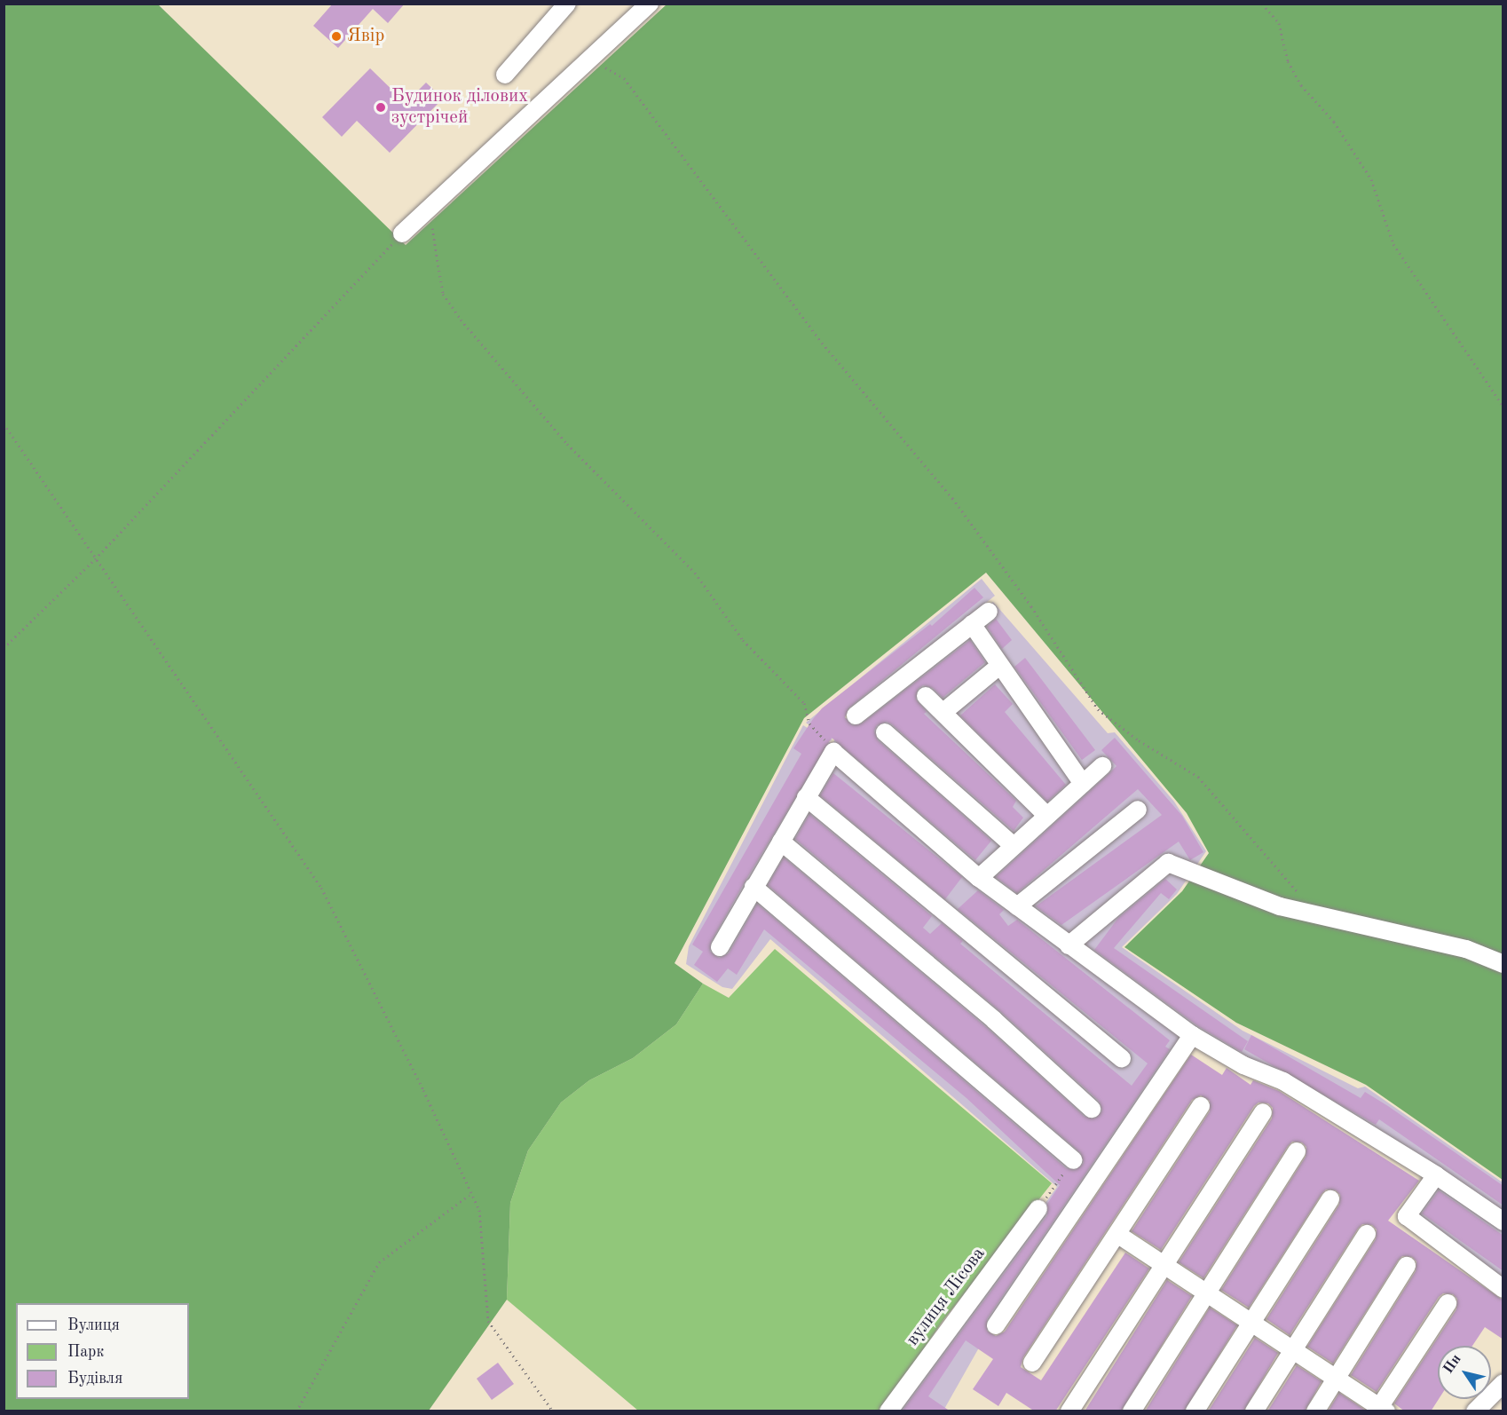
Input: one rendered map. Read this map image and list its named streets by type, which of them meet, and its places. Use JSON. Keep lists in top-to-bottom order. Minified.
{"streets":{"street":["вулиця Лісова"]},"places":["Явір","Будинок ділових зустрічей"],"legend":["Вулиця","Парк","Будівля"],"north":"top left"}
